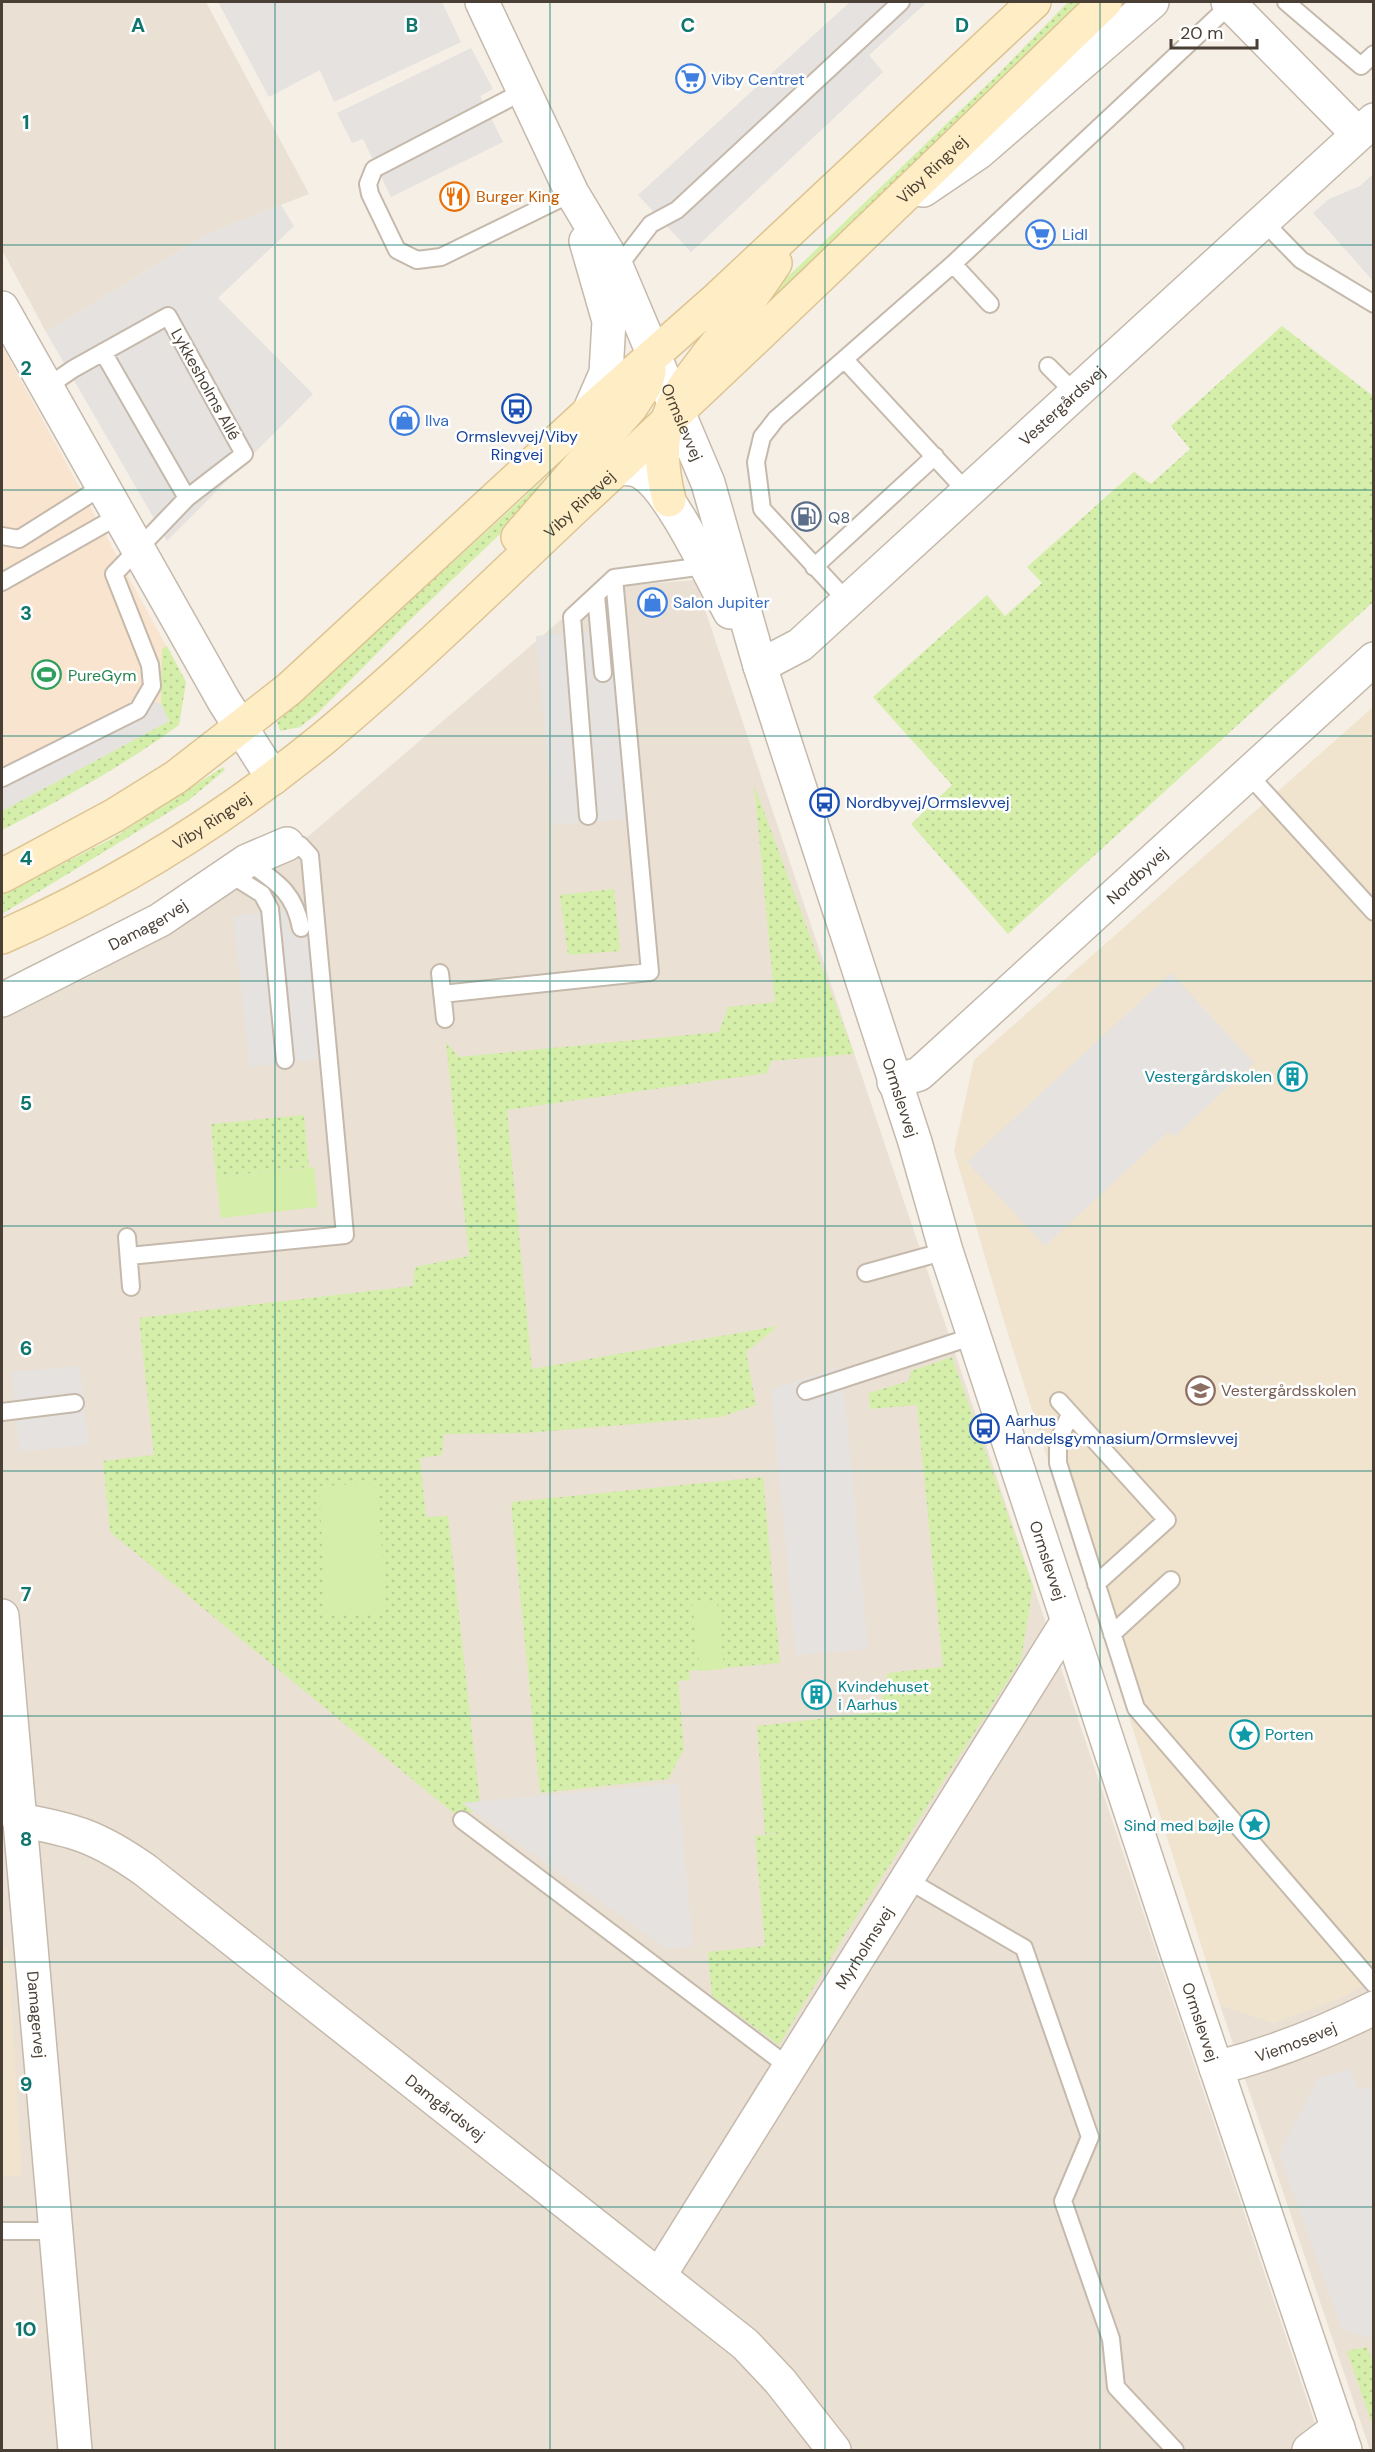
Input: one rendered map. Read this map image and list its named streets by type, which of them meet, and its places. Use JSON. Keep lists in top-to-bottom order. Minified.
{"streets":{"main road":["Viby Ringvej"],"street":["Vestergårdsvej","Ormslevvej","Nordbyvej","Damagervej","Myrholmsvej","Viemosevej","Damgårdsvej"],"lane":["Lykkesholms Allé"]},"crossings":[["Viby Ringvej","Ormslevvej"],["Vestergårdsvej","Ormslevvej"],["Ormslevvej","Nordbyvej"],["Ormslevvej","Myrholmsvej"],["Ormslevvej","Viemosevej"],["Damagervej","Damgårdsvej"],["Myrholmsvej","Damgårdsvej"]],"places":{"supermarket":["Viby Centret","Lidl"],"restaurant":["Burger King"],"bus stop":["Ormslevvej/Viby Ringvej","Nordbyvej/Ormslevvej","Aarhus Handelsgymnasium/Ormslevvej"],"shop":["Ilva","Salon Jupiter"],"fuel station":["Q8"],"sports":["PureGym"],"building":["Vestergårdskolen","Kvindehuset i Aarhus"],"school or university":["Vestergårdsskolen"],"place":["Porten","Sind med bøjle"]},"scale_bar":"20 m","grid":{"columns":["A","B","C","D"],"rows":["1","2","3","4","5","6","7","8","9","10"]}}
